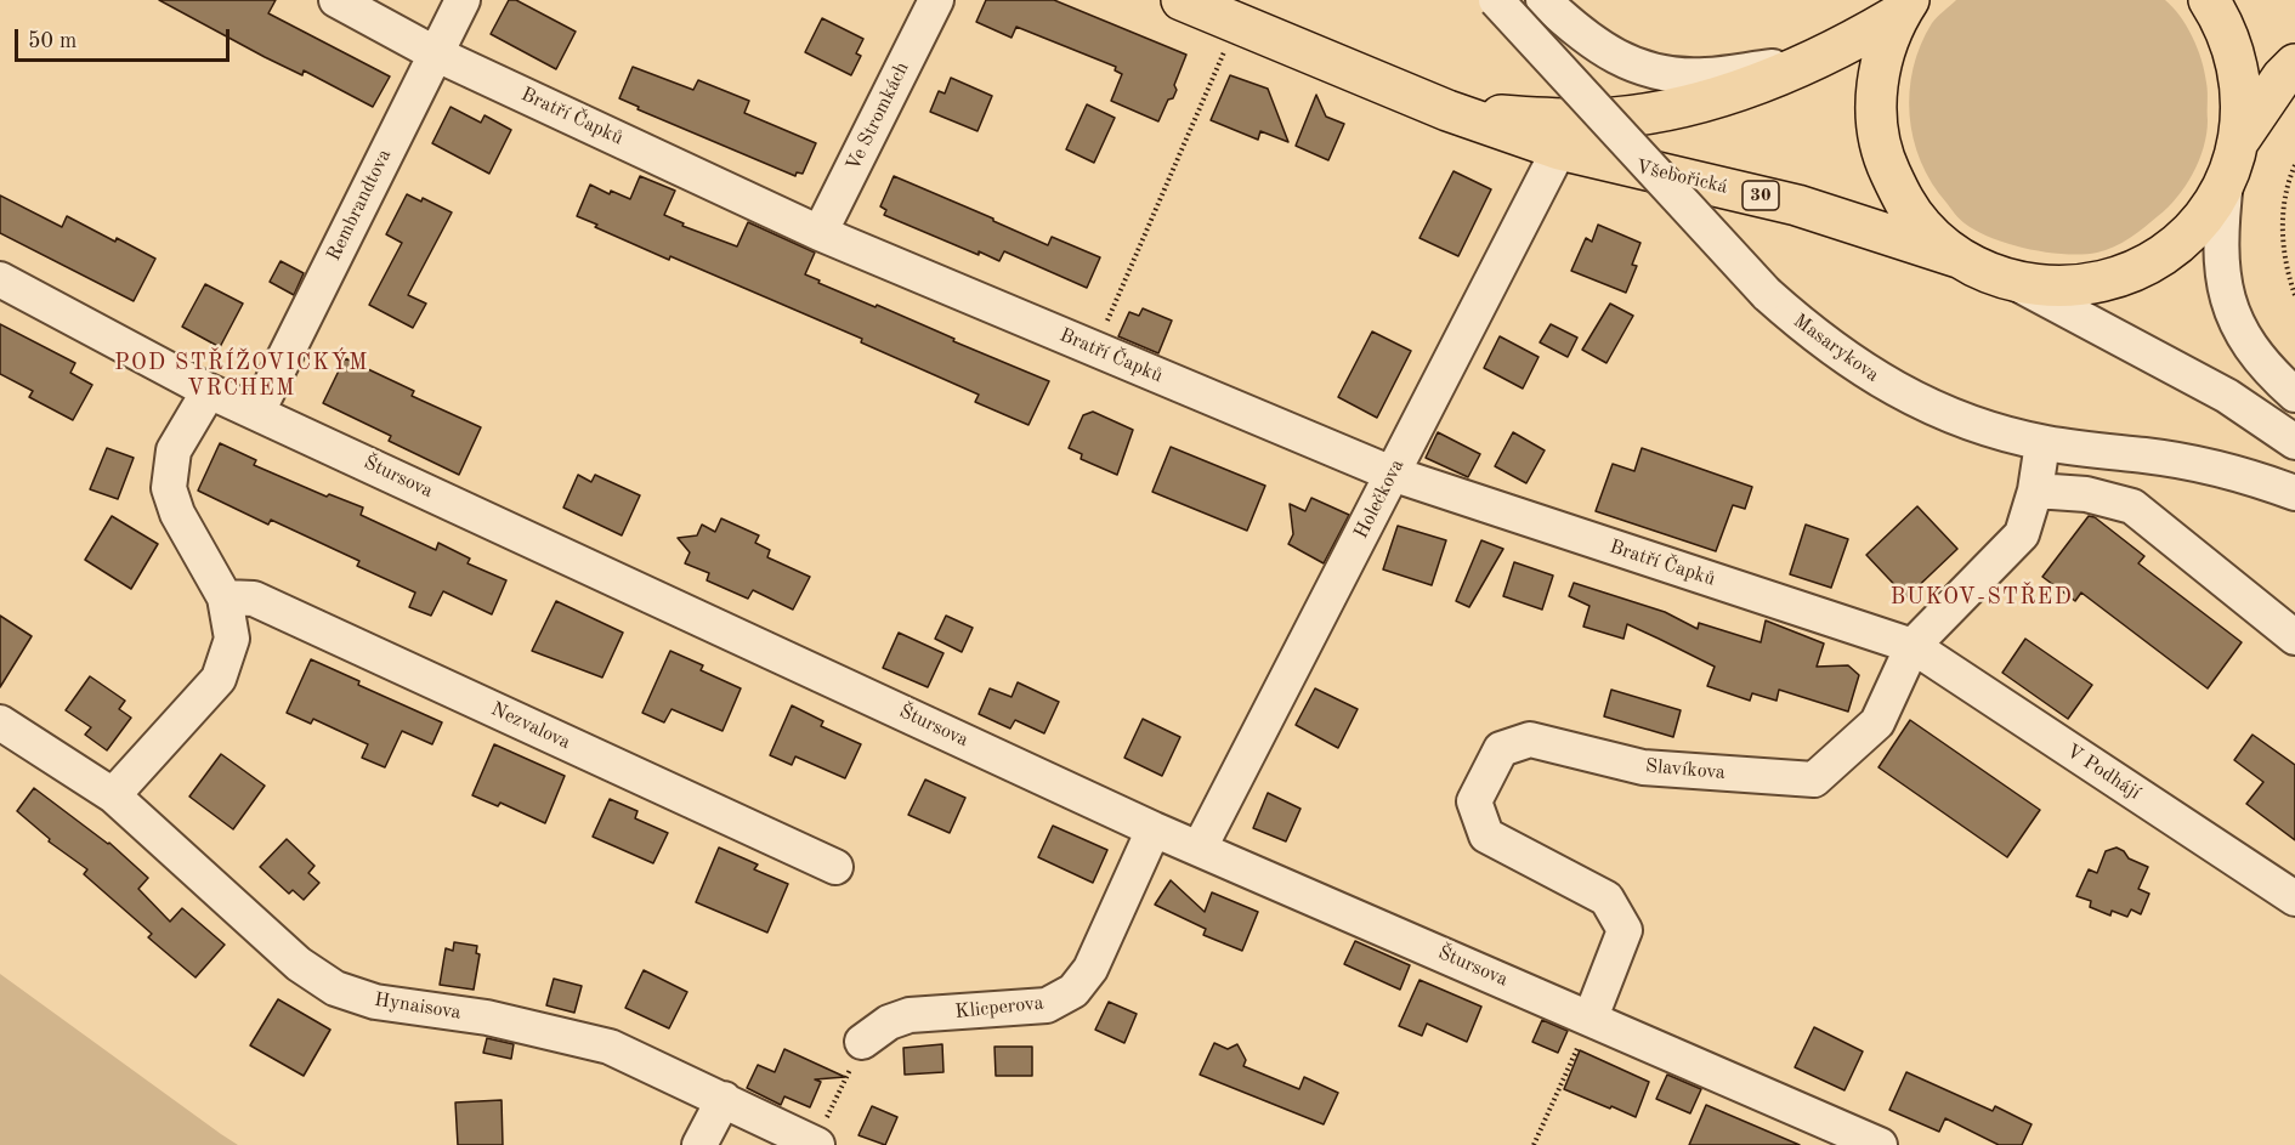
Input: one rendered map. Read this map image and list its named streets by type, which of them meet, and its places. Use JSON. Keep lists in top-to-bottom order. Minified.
{"streets":{"main road":["Všebořická","30"],"street":["Bratří Čapků","Ve Stromkách","Rembrandtova","Masarykova","Štursova","Holečkova","Nezvalova","Slavíkova","V Podhájí","Hynaisova","Klicperova"]},"crossings":[["Bratří Čapků","Ve Stromkách"],["Bratří Čapků","Rembrandtova"],["Bratří Čapků","Holečkova"],["Bratří Čapků","Slavíkova"],["Bratří Čapků","V Podhájí"],["Všebořická","30"],["Všebořická","Holečkova"],["Rembrandtova","Štursova"],["Masarykova","Slavíkova"],["Štursova","Holečkova"],["Štursova","Slavíkova"],["Štursova","Klicperova"],["Slavíkova","V Podhájí"]],"districts":["POD STŘÍŽOVICKÝM VRCHEM","BUKOV-STŘED"],"scale_bar":"50 m"}
